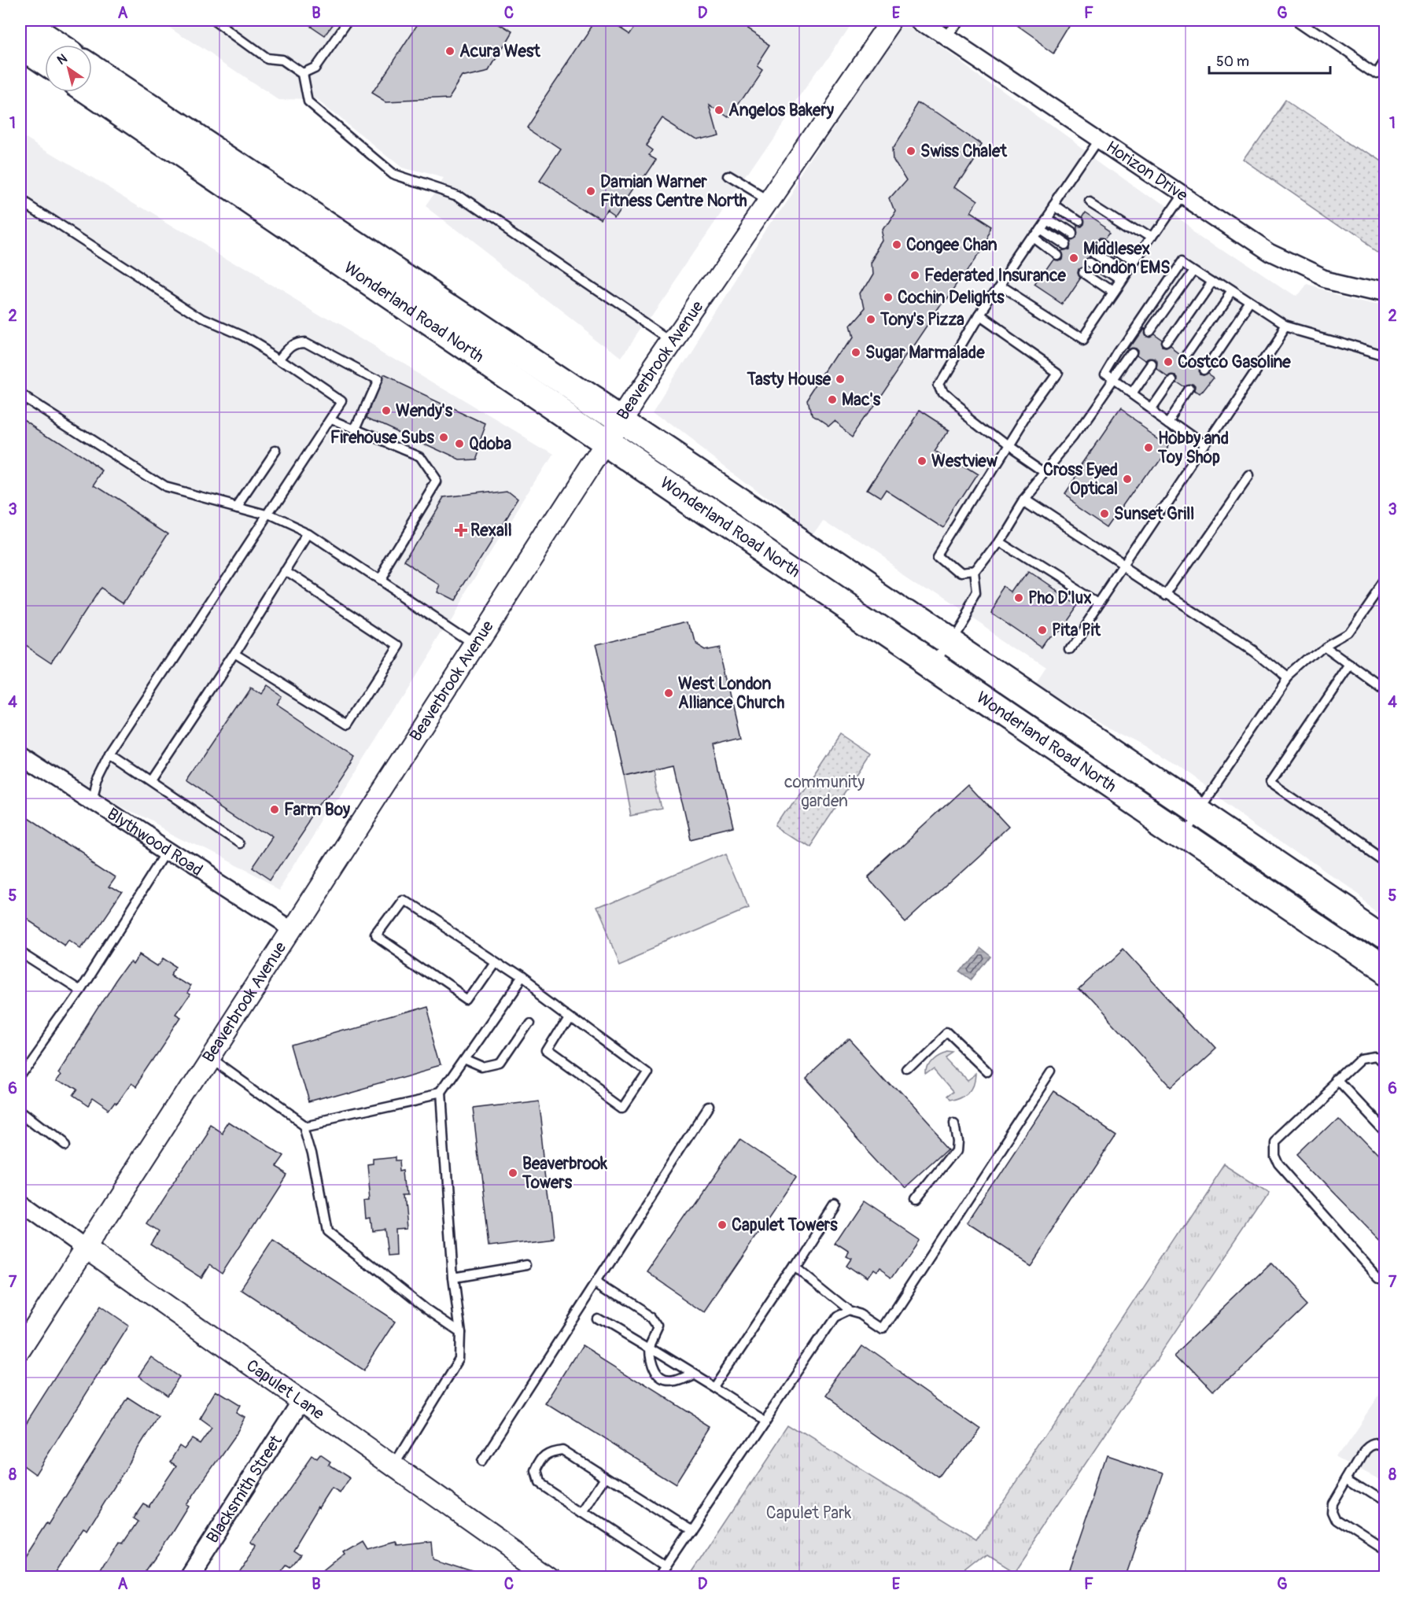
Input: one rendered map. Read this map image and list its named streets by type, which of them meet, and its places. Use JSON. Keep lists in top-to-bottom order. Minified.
{"streets":{"main road":["Wonderland Road North"],"street":["Horizon Drive","Beaverbrook Avenue","Blythwood Road","Capulet Lane","Blacksmith Street"]},"crossings":[["Wonderland Road North","Beaverbrook Avenue"],["Beaverbrook Avenue","Blythwood Road"],["Beaverbrook Avenue","Capulet Lane"],["Capulet Lane","Blacksmith Street"]],"parks":["community garden","Capulet Park"],"places":{"other":["Acura West","Angelos Bakery","Swiss Chalet","Damian Warner Fitness Centre North","Congee Chan","Middlesex London EMS","Federated Insurance","Cochin Delights","Tony's Pizza","Sugar Marmalade","Costco Gasoline","Tasty House","Mac's","Wendy's","Firehouse Subs","Qdoba","Hobby and Toy Shop","Westview","Cross Eyed Optical","Sunset Grill","Pho D'lux","Pita Pit","West London Alliance Church","Farm Boy","Beaverbrook Towers","Capulet Towers"],"health":["Rexall"]},"scale_bar":"50 m","north":"top left","grid":{"columns":["A","B","C","D","E","F","G"],"rows":["1","2","3","4","5","6","7","8"]}}
